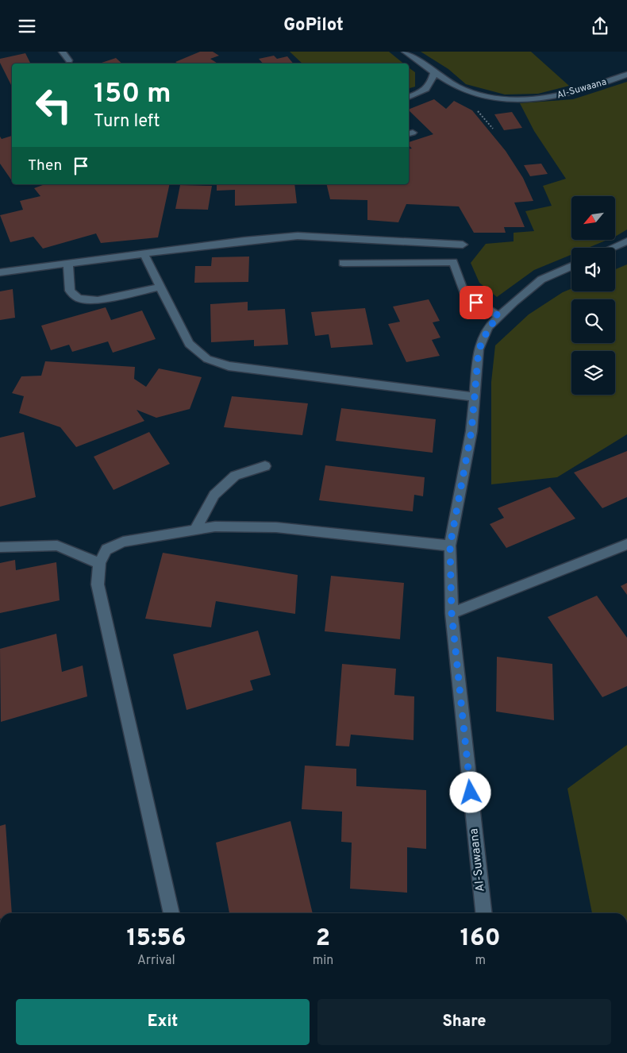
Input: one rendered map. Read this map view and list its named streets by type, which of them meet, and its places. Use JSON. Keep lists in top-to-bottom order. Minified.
{"streets":{"street":["Al-Suwaana"]},"north":"bottom left","page":{"header":"GoPilot","turn":["150 m","Turn left"],"then":"Then","eta":["15:56","Arrival","2","min","160","m"],"buttons":["Exit","Share"]}}
